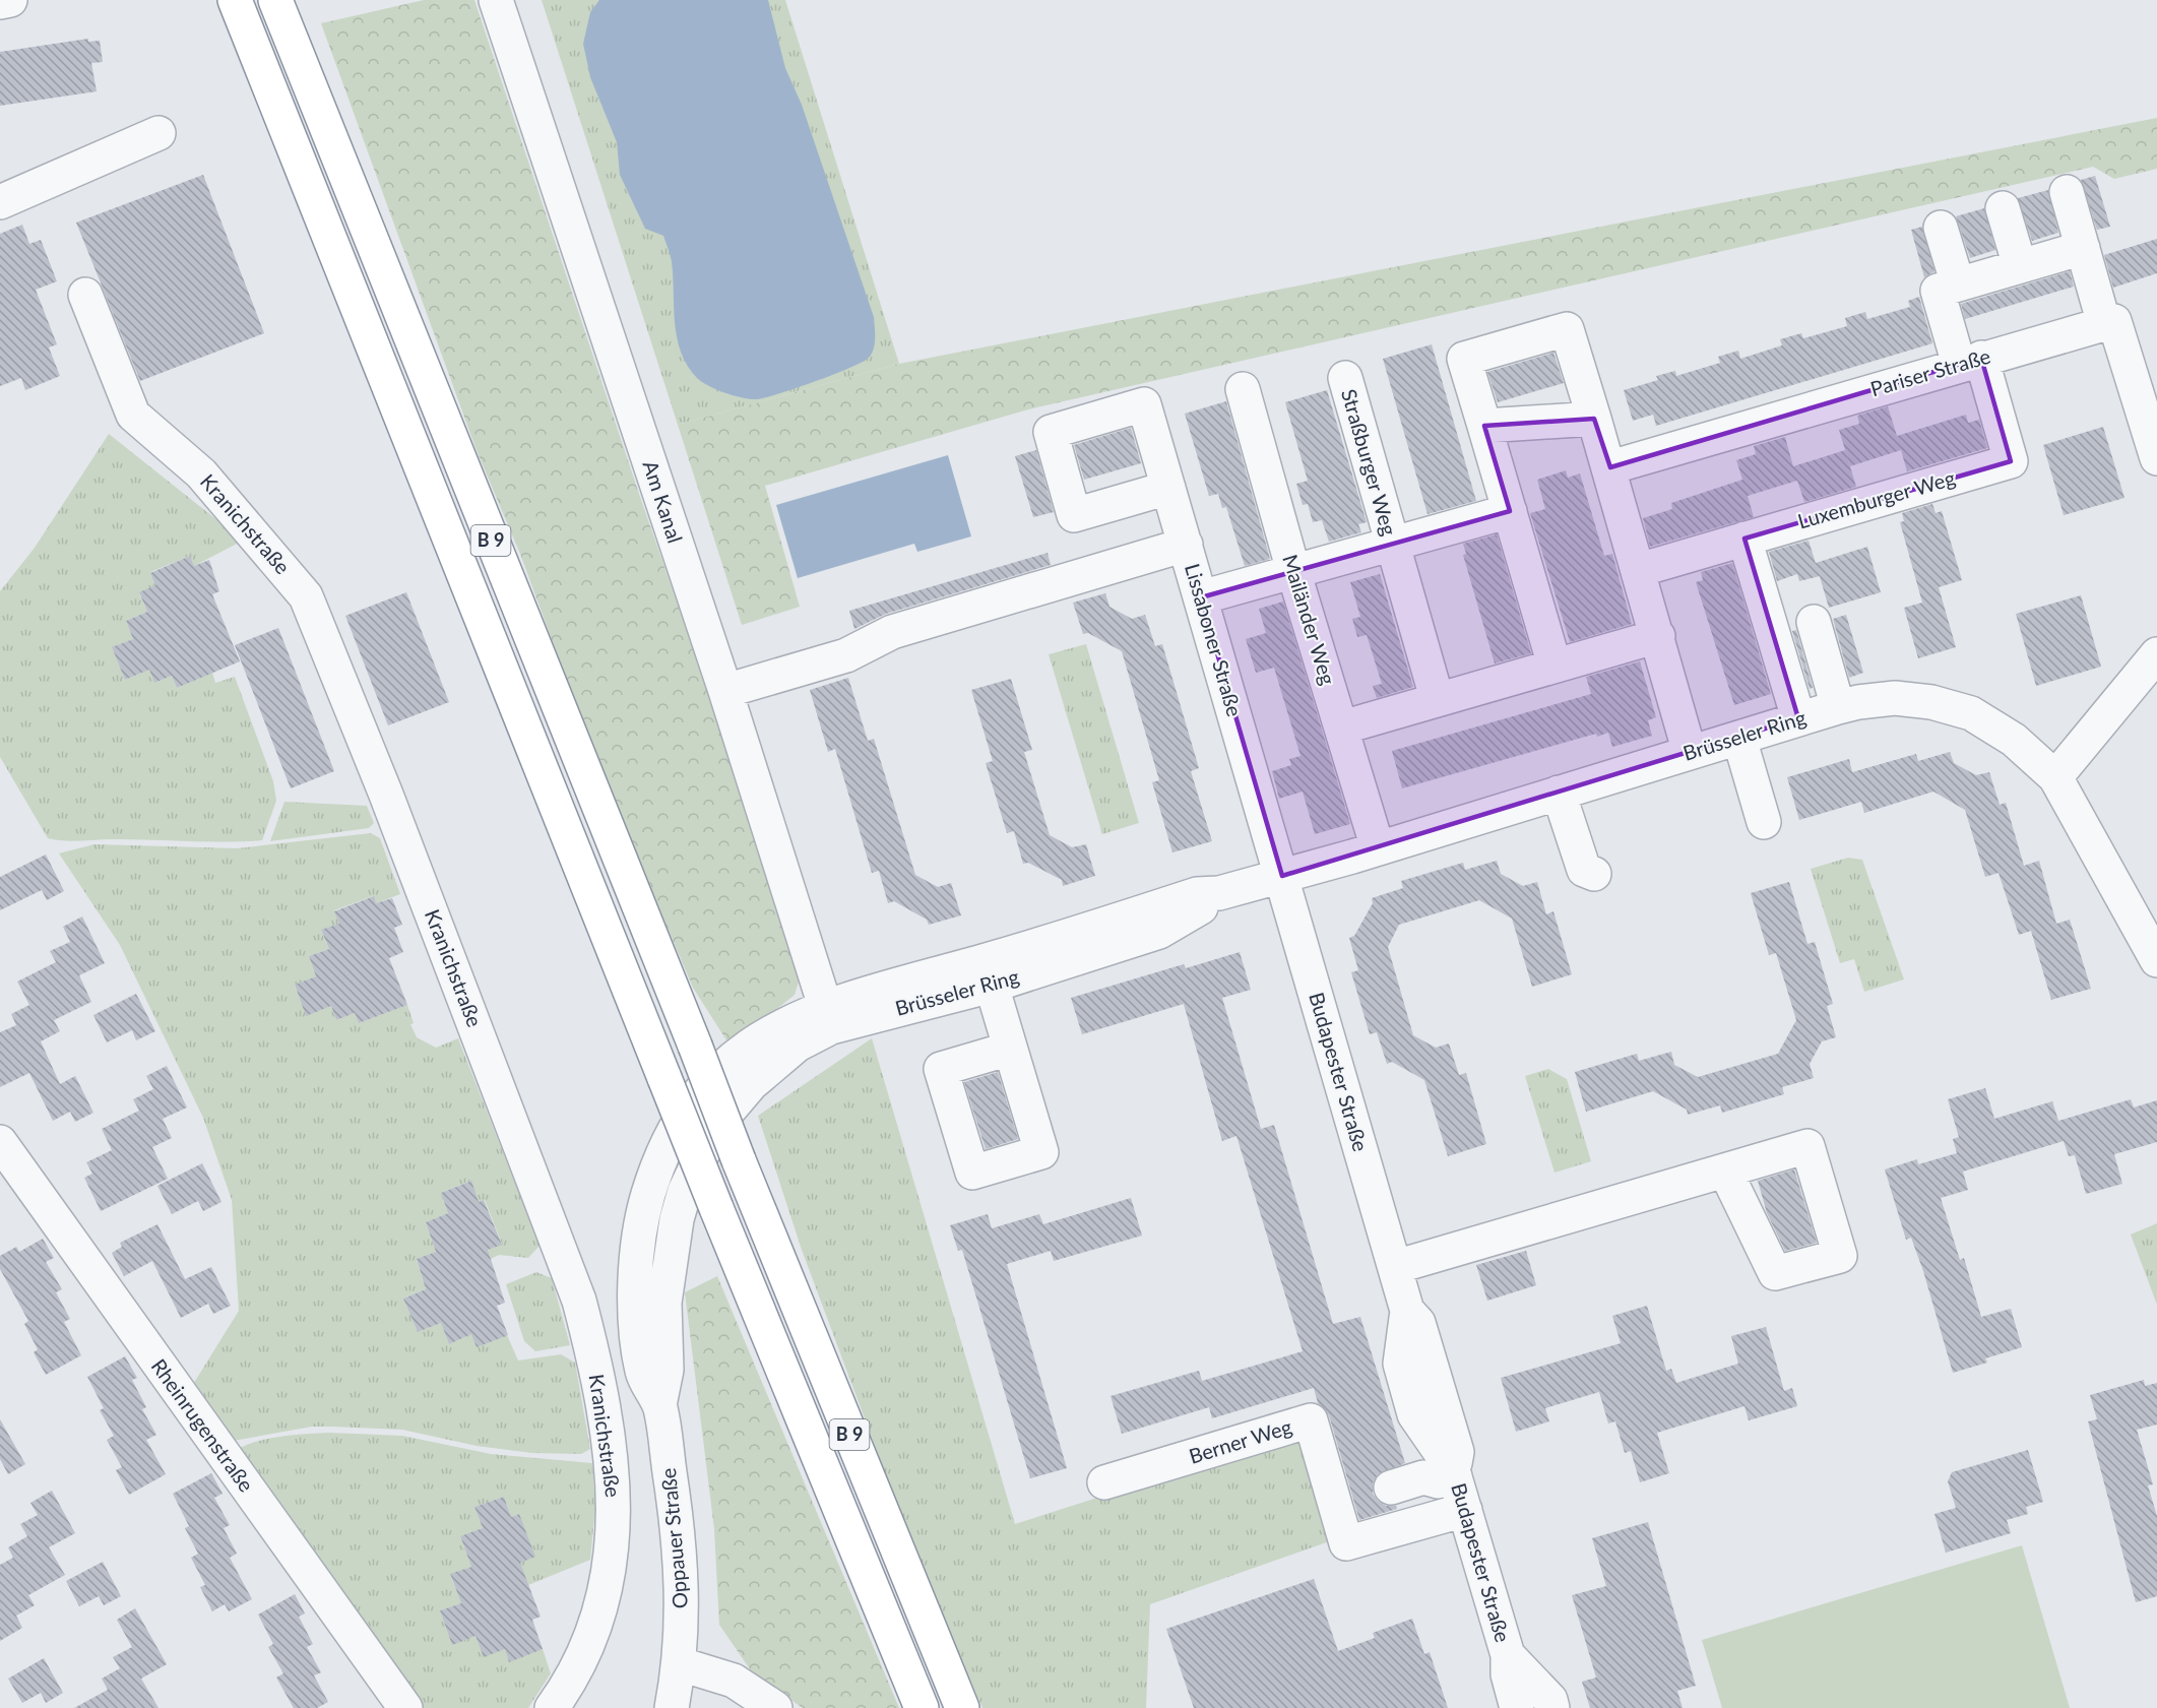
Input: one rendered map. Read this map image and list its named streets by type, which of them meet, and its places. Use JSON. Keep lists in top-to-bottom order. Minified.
{"streets":{"highway":["B 9"],"street":["Pariser Straße","Straßburger Weg","Luxemburger Weg","Am Kanal","Kranichstraße","Mailänder Weg","Lissaboner Straße","Brüsseler Ring","Budapester Straße","Rheinrugenstraße","Berner Weg","Oppauer Straße"]},"crossings":[["Pariser Straße","Luxemburger Weg"],["Straßburger Weg","Mailänder Weg"],["Straßburger Weg","Lissaboner Straße"],["Am Kanal","Brüsseler Ring"],["Mailänder Weg","Brüsseler Ring"],["Lissaboner Straße","Brüsseler Ring"],["Lissaboner Straße","Budapester Straße"],["Brüsseler Ring","Budapester Straße"],["Brüsseler Ring","Oppauer Straße"],["Budapester Straße","Berner Weg"]]}
